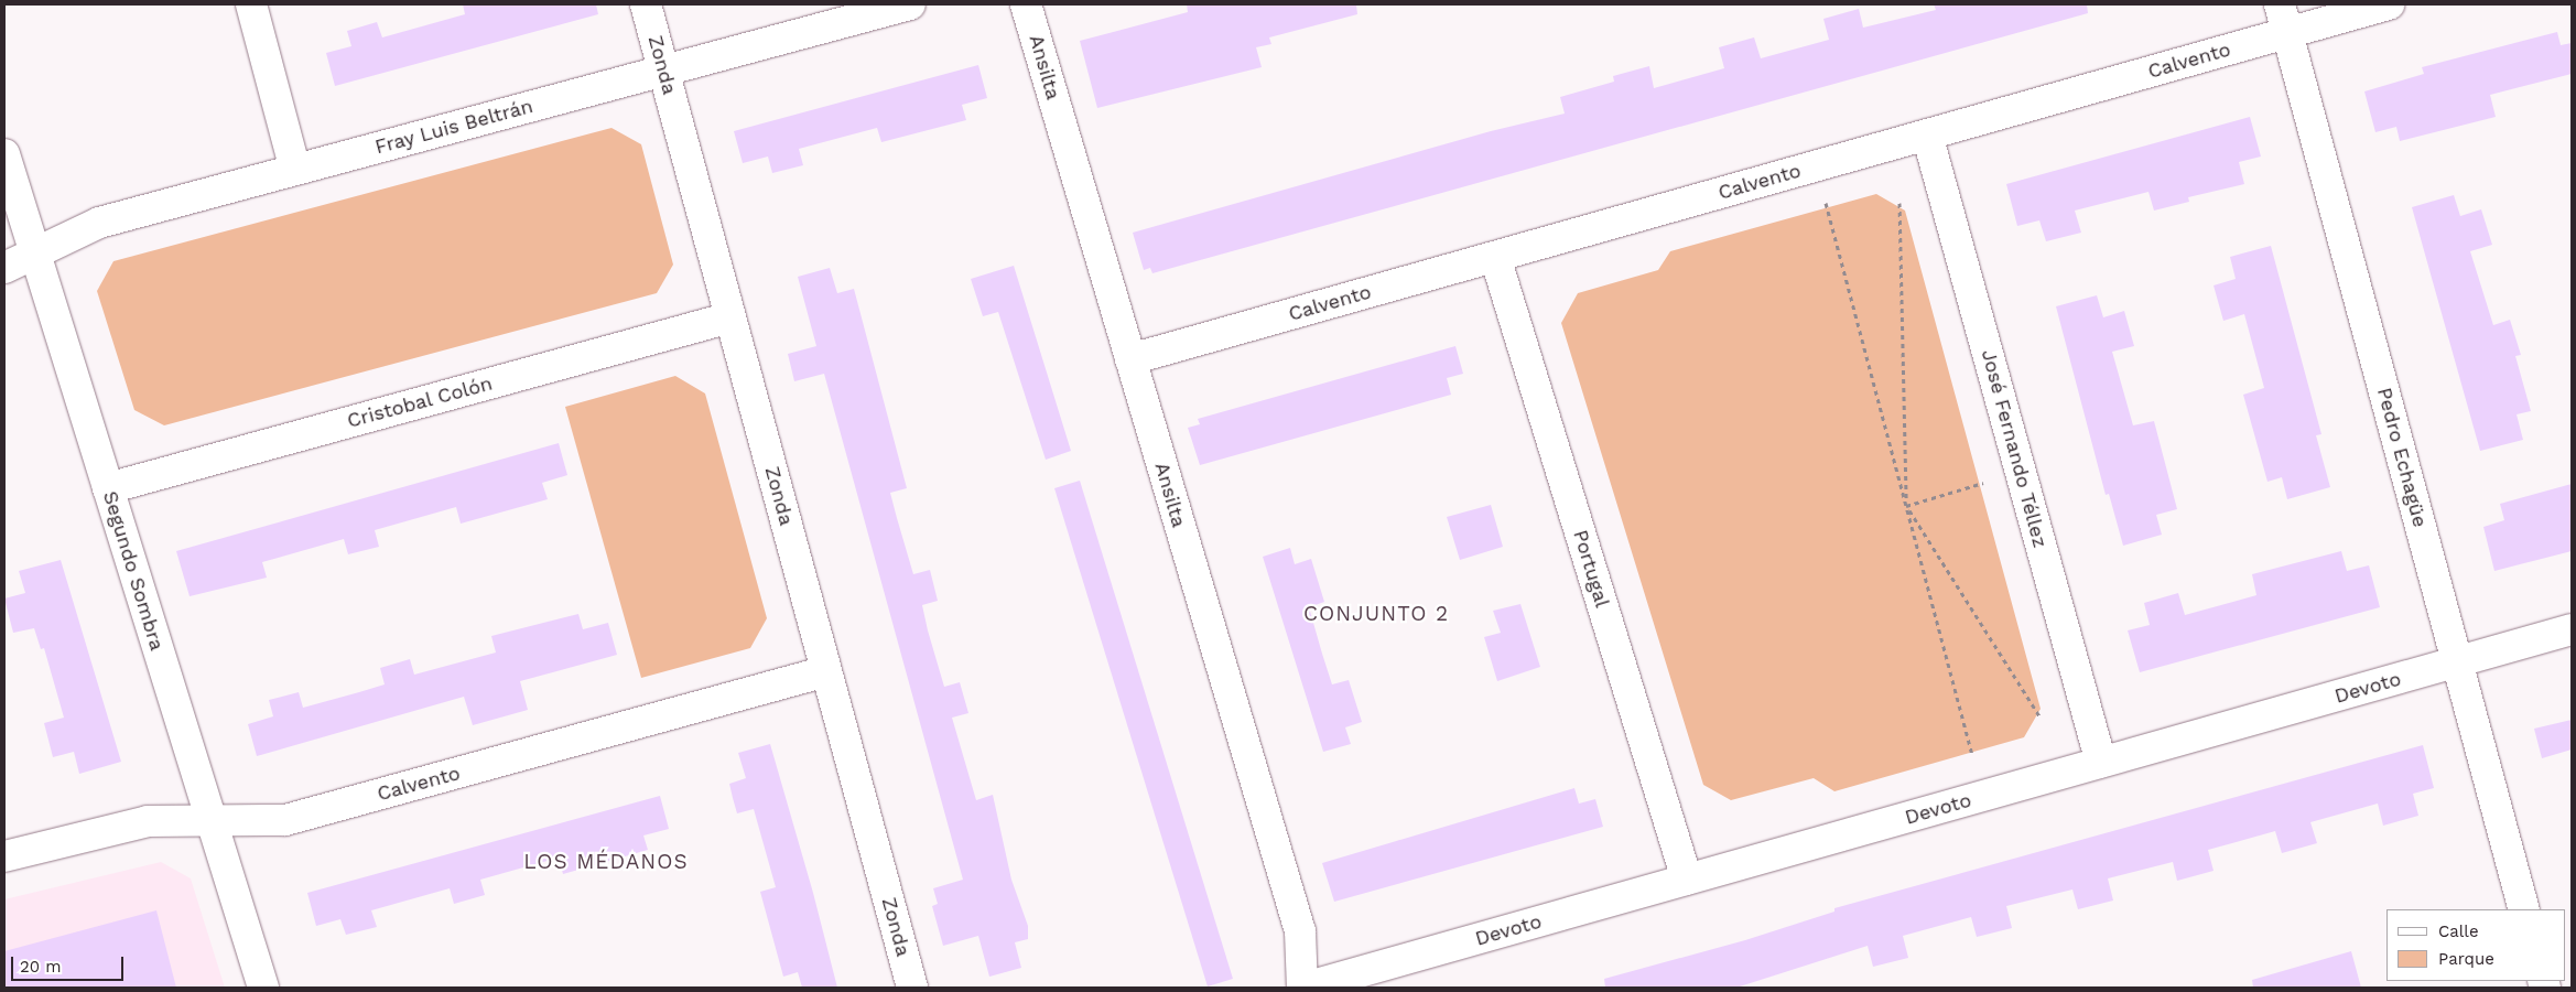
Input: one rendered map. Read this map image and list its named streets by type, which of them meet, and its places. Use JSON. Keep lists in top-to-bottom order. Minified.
{"streets":{"street":["Calvento","Zonda","Ansilta","Fray Luis Beltrán","Cristobal Colón","José Fernando Téllez","Pedro Echagüe","Portugal","Segundo Sombra","Devoto"]},"crossings":[["Calvento","Zonda"],["Calvento","Ansilta"],["Calvento","José Fernando Téllez"],["Calvento","Pedro Echagüe"],["Calvento","Portugal"],["Calvento","Segundo Sombra"],["Zonda","Fray Luis Beltrán"],["Zonda","Cristobal Colón"],["Ansilta","Devoto"],["Fray Luis Beltrán","Segundo Sombra"],["Cristobal Colón","Segundo Sombra"],["José Fernando Téllez","Devoto"],["Pedro Echagüe","Devoto"],["Portugal","Devoto"]],"districts":["CONJUNTO 2","LOS MÉDANOS"],"legend":["Calle","Parque"],"scale_bar":"20 m"}
